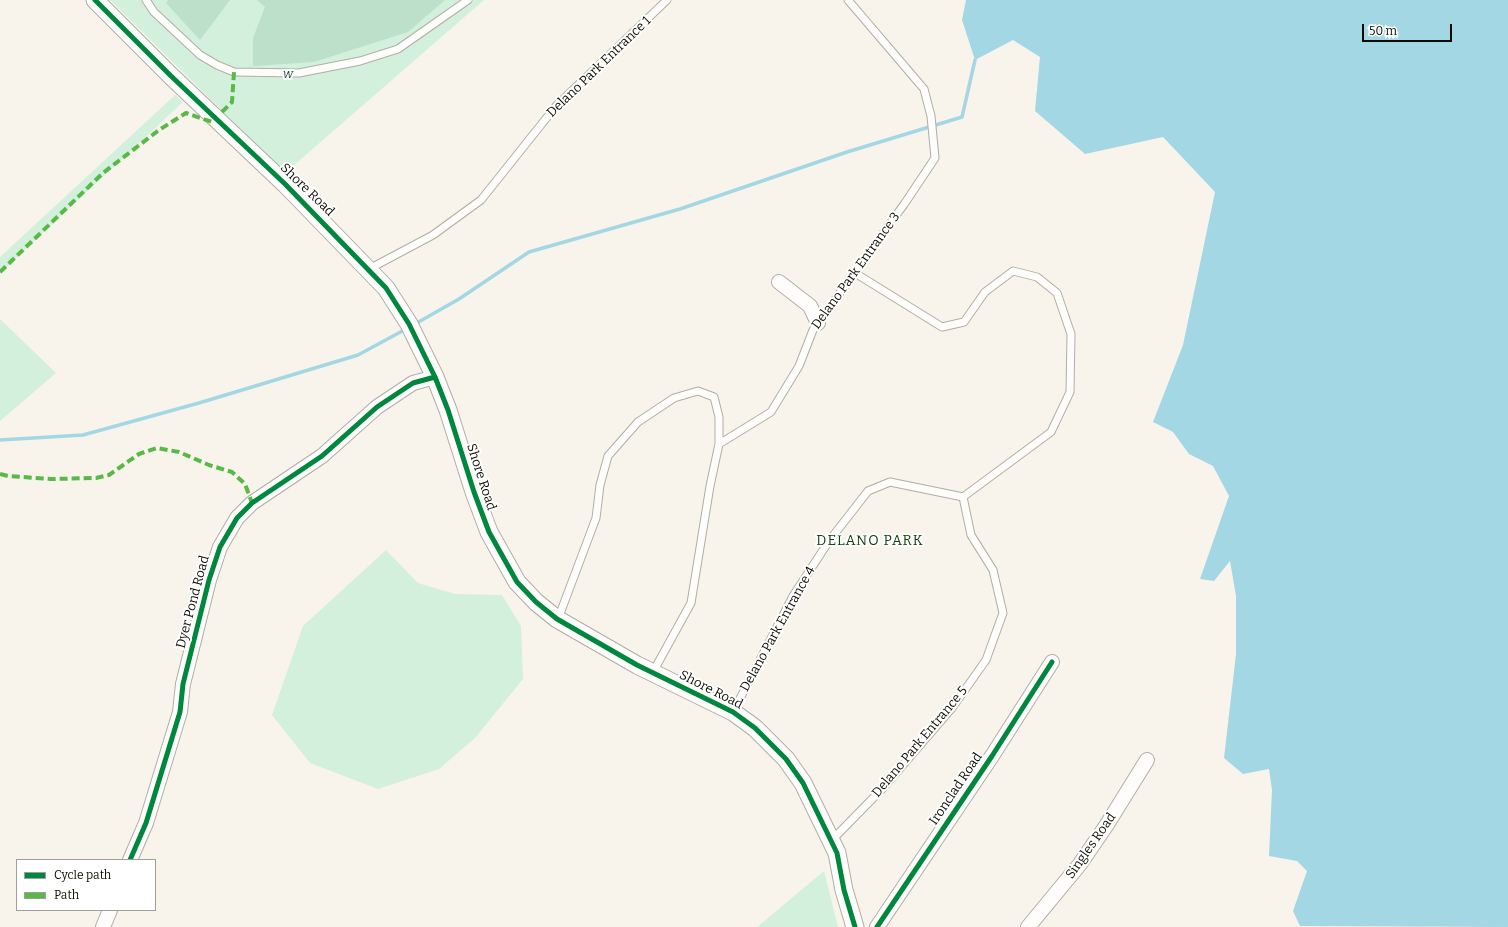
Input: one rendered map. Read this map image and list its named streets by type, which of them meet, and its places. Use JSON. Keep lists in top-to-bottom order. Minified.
{"streets":{"street":["Shore Road","Dyer Pond Road","Ironclad Road","Singles Road"],"lane":["Delano Park Entrance 1","Delano Park Entrance 3","Delano Park Entrance 4","Delano Park Entrance 5"]},"crossings":[["Delano Park Entrance 1","Shore Road"],["Shore Road","Dyer Pond Road"],["Shore Road","Delano Park Entrance 4"],["Shore Road","Delano Park Entrance 5"],["Delano Park Entrance 4","Delano Park Entrance 5"]],"districts":["DELANO PARK"],"parks":["w"],"legend":["Cycle path","Path"],"scale_bar":"50 m"}
